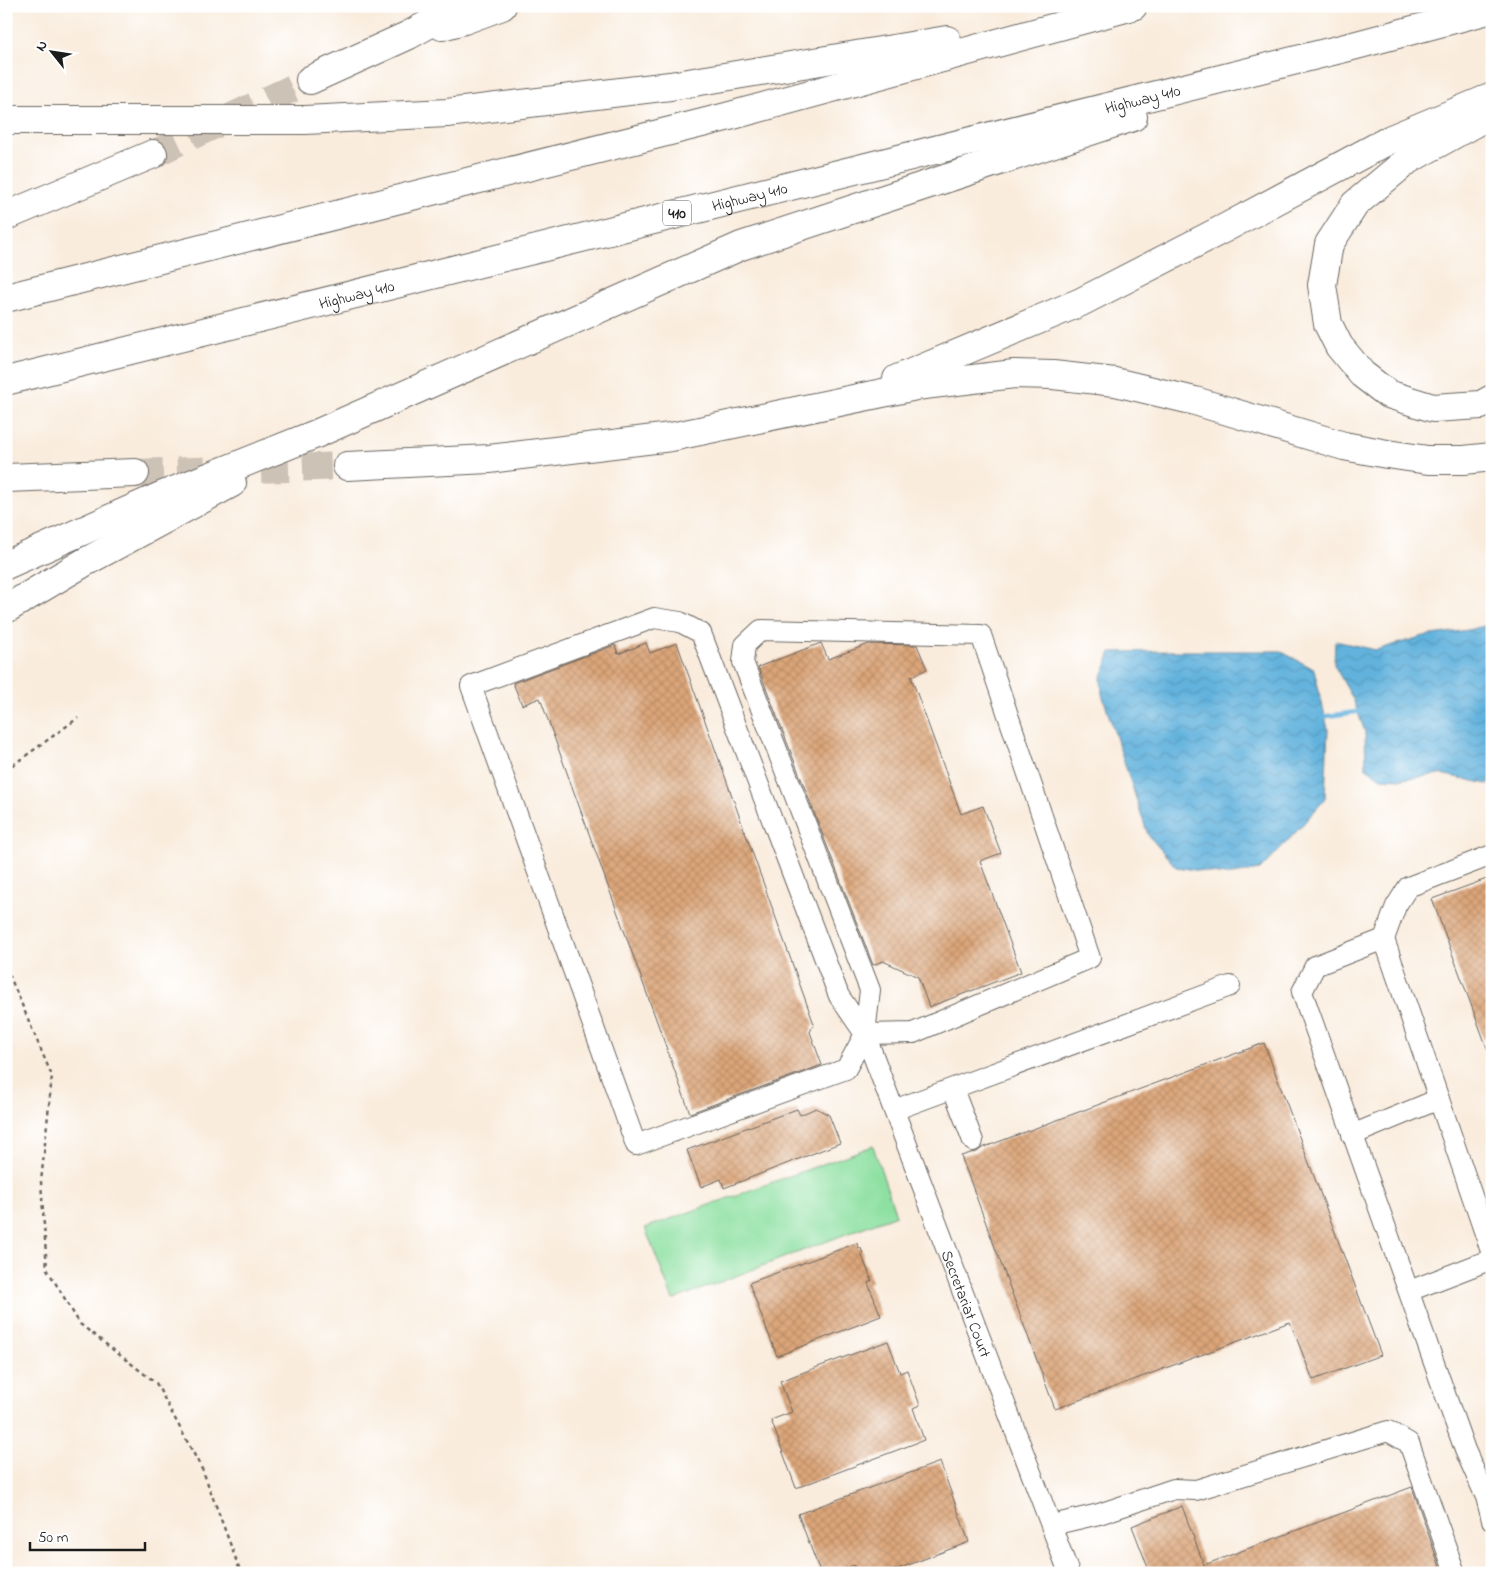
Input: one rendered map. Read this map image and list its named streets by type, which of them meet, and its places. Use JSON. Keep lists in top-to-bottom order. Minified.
{"streets":{"highway":["Highway 410","410"],"street":["Secretariat Court"]},"scale_bar":"50 m","north":"top left"}
